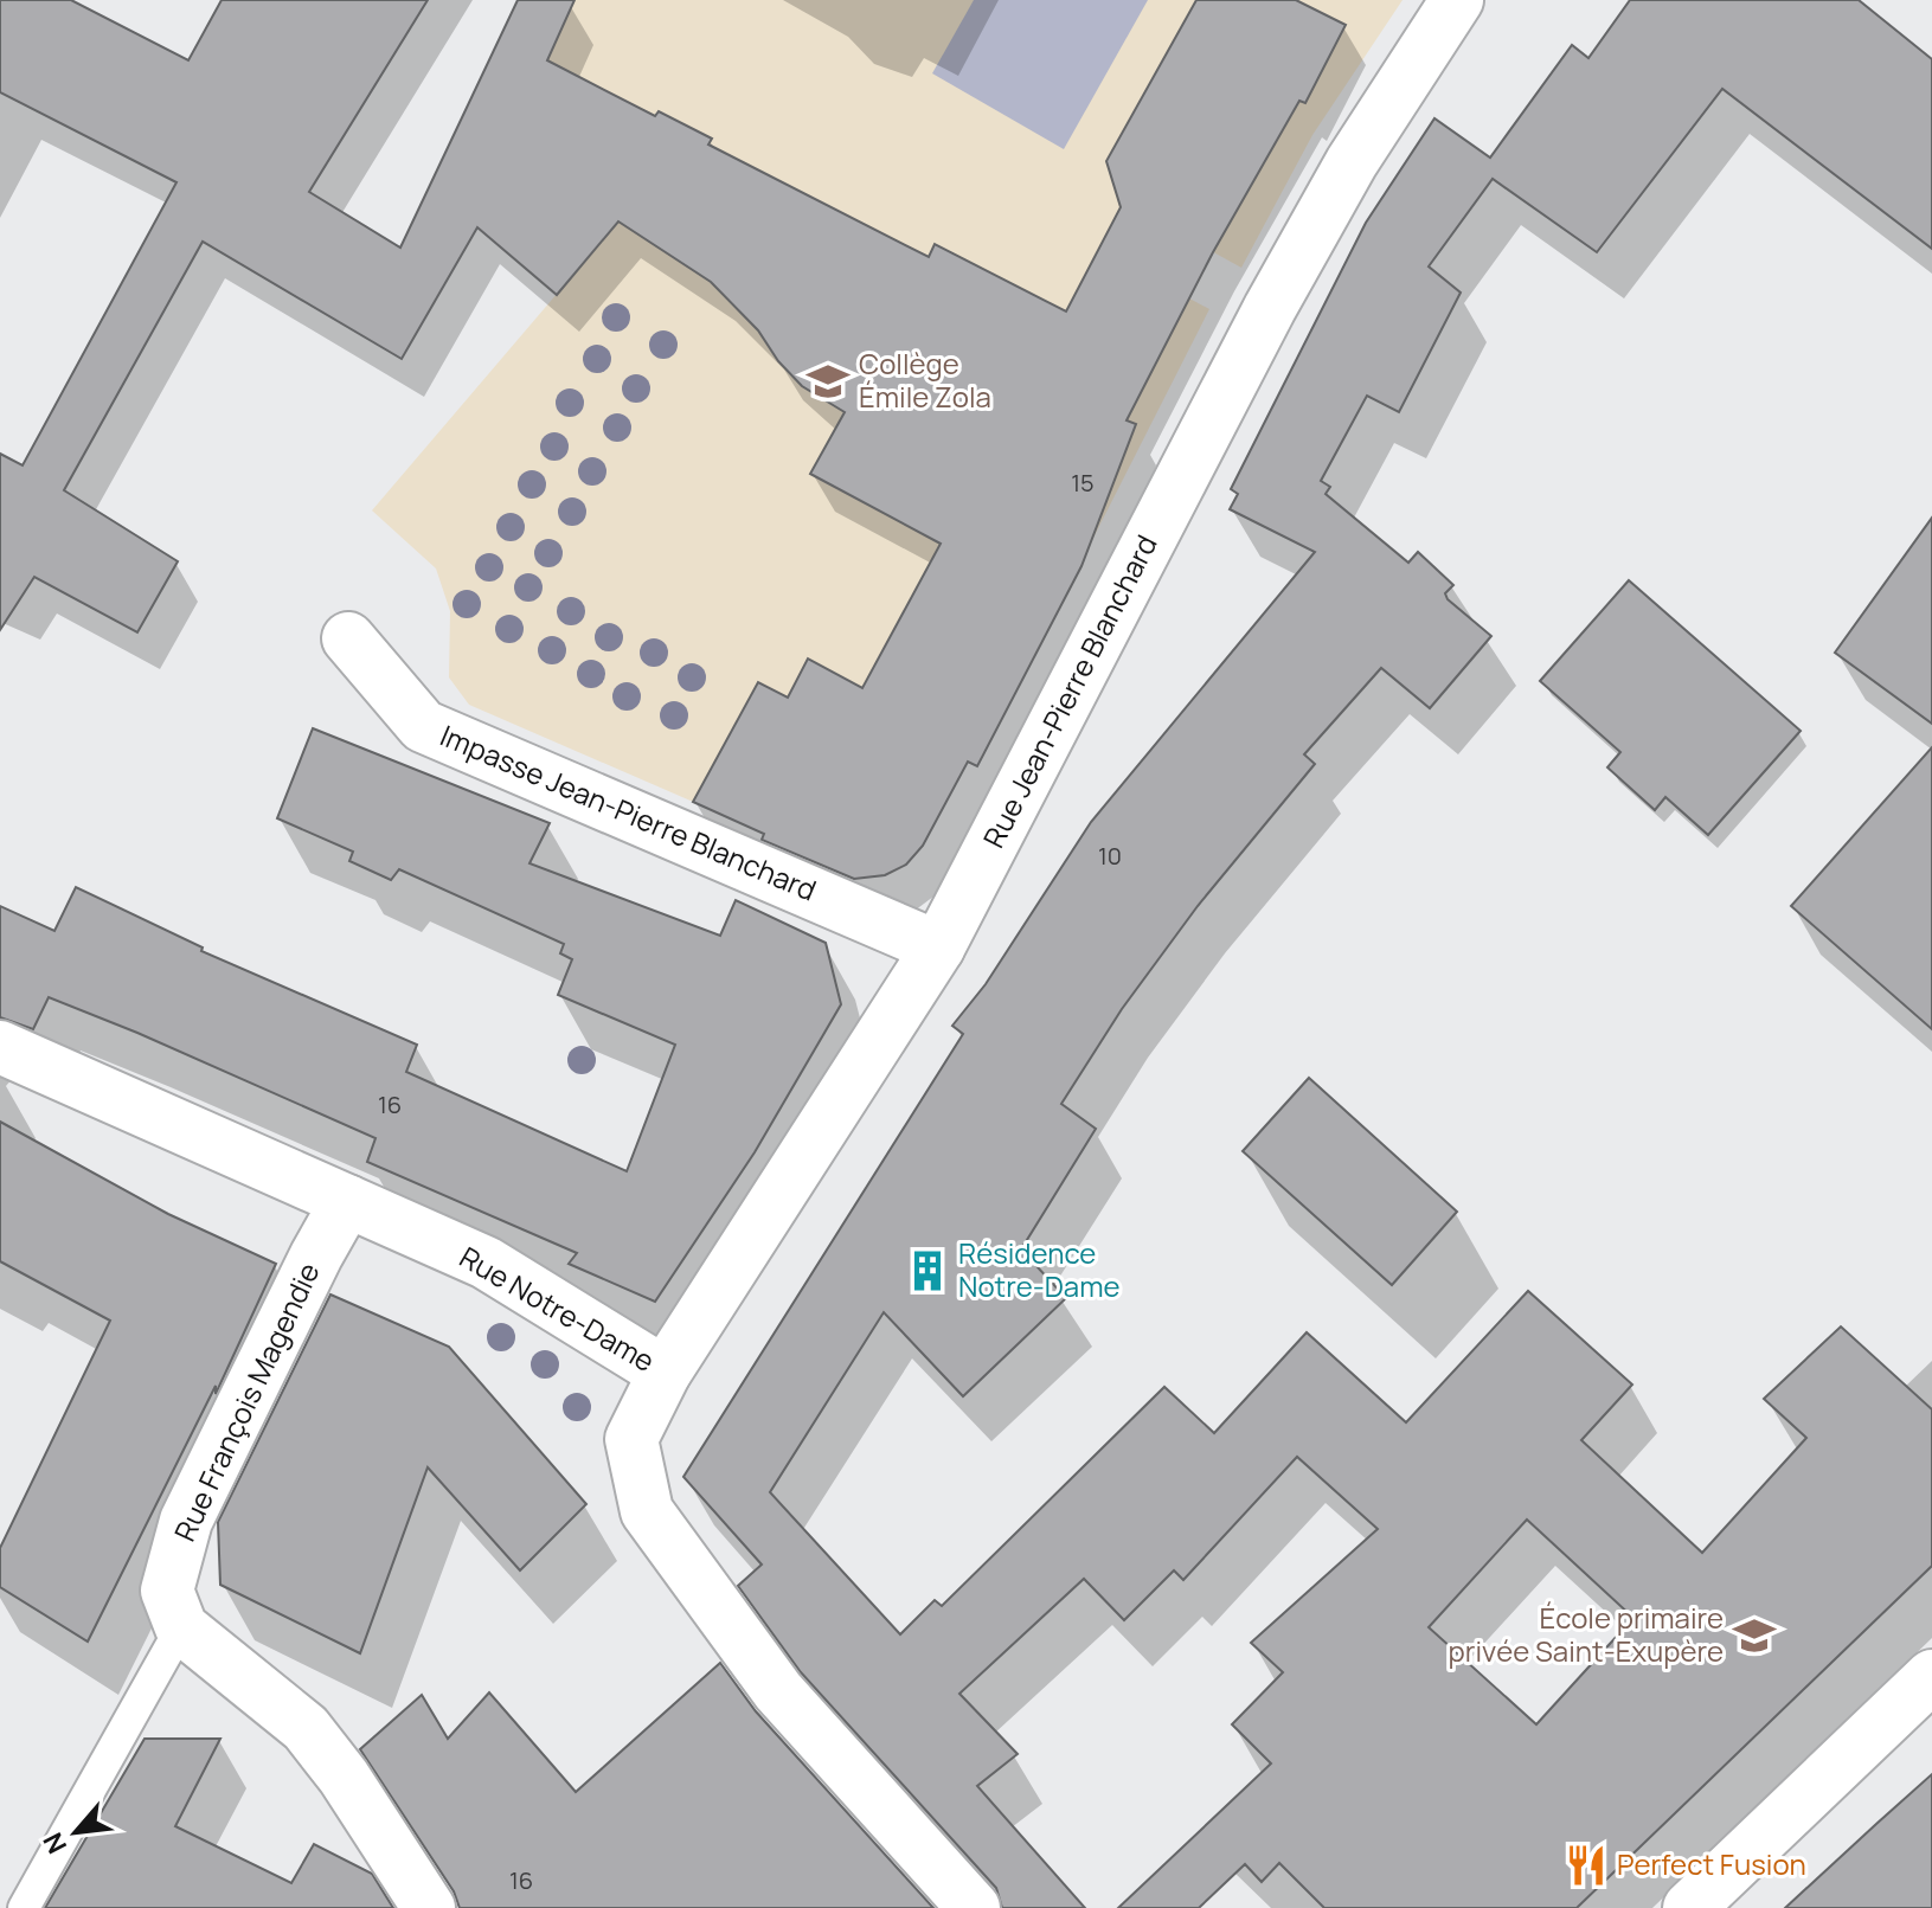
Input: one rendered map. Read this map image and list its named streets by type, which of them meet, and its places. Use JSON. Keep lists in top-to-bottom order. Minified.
{"streets":{"street":["Rue Jean-Pierre Blanchard","Impasse Jean-Pierre Blanchard","Rue Notre-Dame","Rue François Magendie"]},"crossings":[["Rue Jean-Pierre Blanchard","Impasse Jean-Pierre Blanchard"],["Rue Jean-Pierre Blanchard","Rue Notre-Dame"],["Rue Notre-Dame","Rue François Magendie"]],"places":{"school or university":["Collège Émile Zola","École primaire privée Saint-Exupère"],"building":["Résidence Notre-Dame"],"restaurant":["Perfect Fusion"]},"house_numbers":["15","10","16","16"],"north":"bottom left"}
